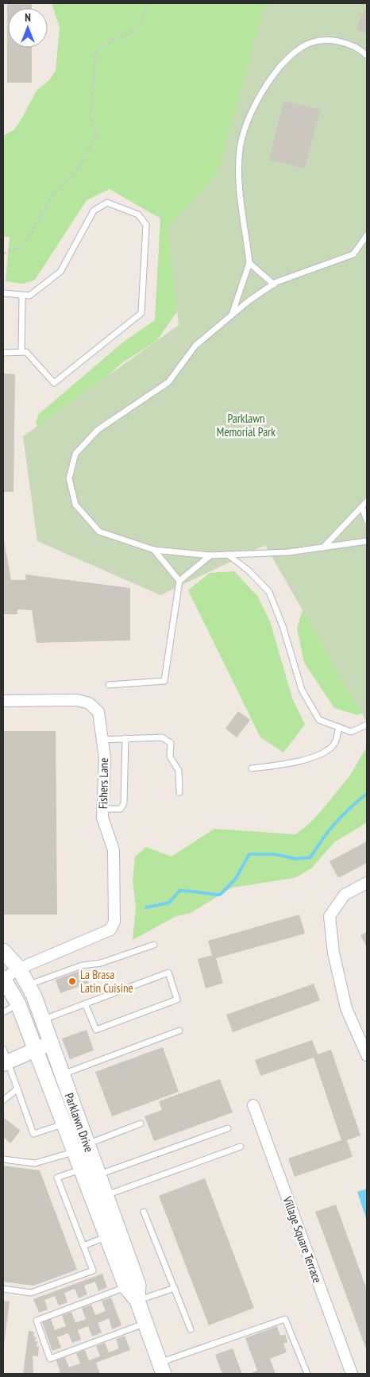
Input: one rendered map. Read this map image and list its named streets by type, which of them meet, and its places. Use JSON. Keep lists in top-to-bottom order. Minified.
{"streets":{"main road":["Parklawn Drive"],"street":["Fishers Lane","Village Square Terrace"]},"crossings":[["Fishers Lane","Parklawn Drive"]],"parks":["Parklawn Memorial Park"],"places":["La Brasa Latin Cuisine"],"north":"top"}
